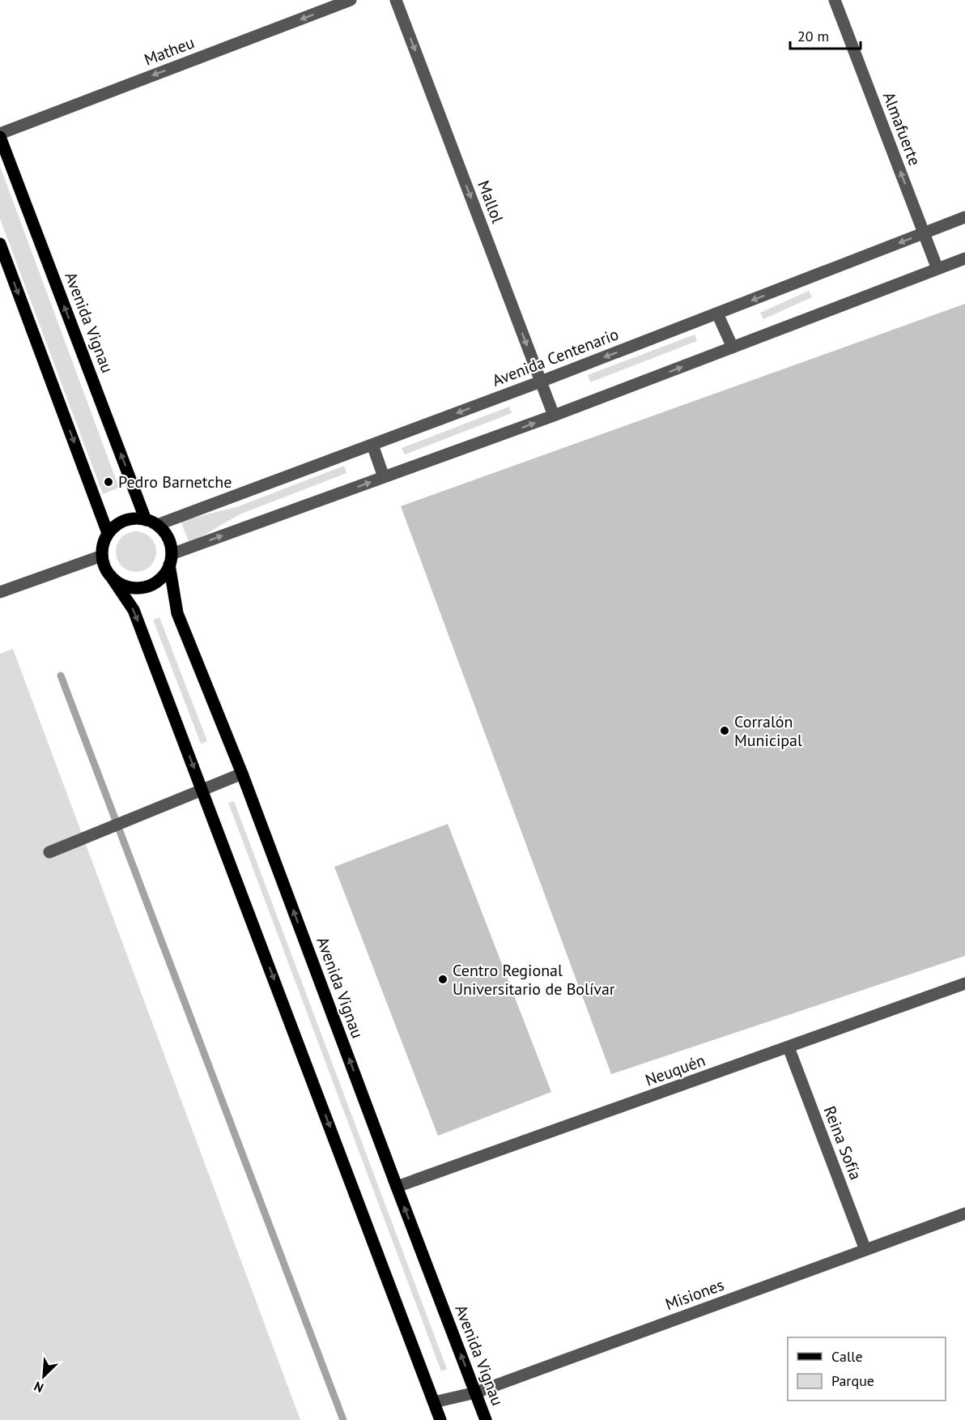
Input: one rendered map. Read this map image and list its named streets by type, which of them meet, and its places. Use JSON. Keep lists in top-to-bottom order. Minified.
{"streets":{"main road":["Avenida Vignau"],"street":["Matheu","Almafuerte","Mallol","Avenida Centenario","Neuquén","Reina Sofía","Misiones"]},"crossings":[["Matheu","Avenida Vignau"],["Almafuerte","Avenida Centenario"],["Mallol","Avenida Centenario"],["Avenida Vignau","Avenida Centenario"],["Avenida Vignau","Neuquén"],["Avenida Vignau","Misiones"],["Neuquén","Reina Sofía"],["Reina Sofía","Misiones"]],"one_way":["Matheu","Almafuerte","Mallol"],"places":["Pedro Barnetche","Corralón Municipal","Centro Regional Universitario de Bolívar"],"legend":["Calle","Parque"],"scale_bar":"20 m","north":"bottom left"}
